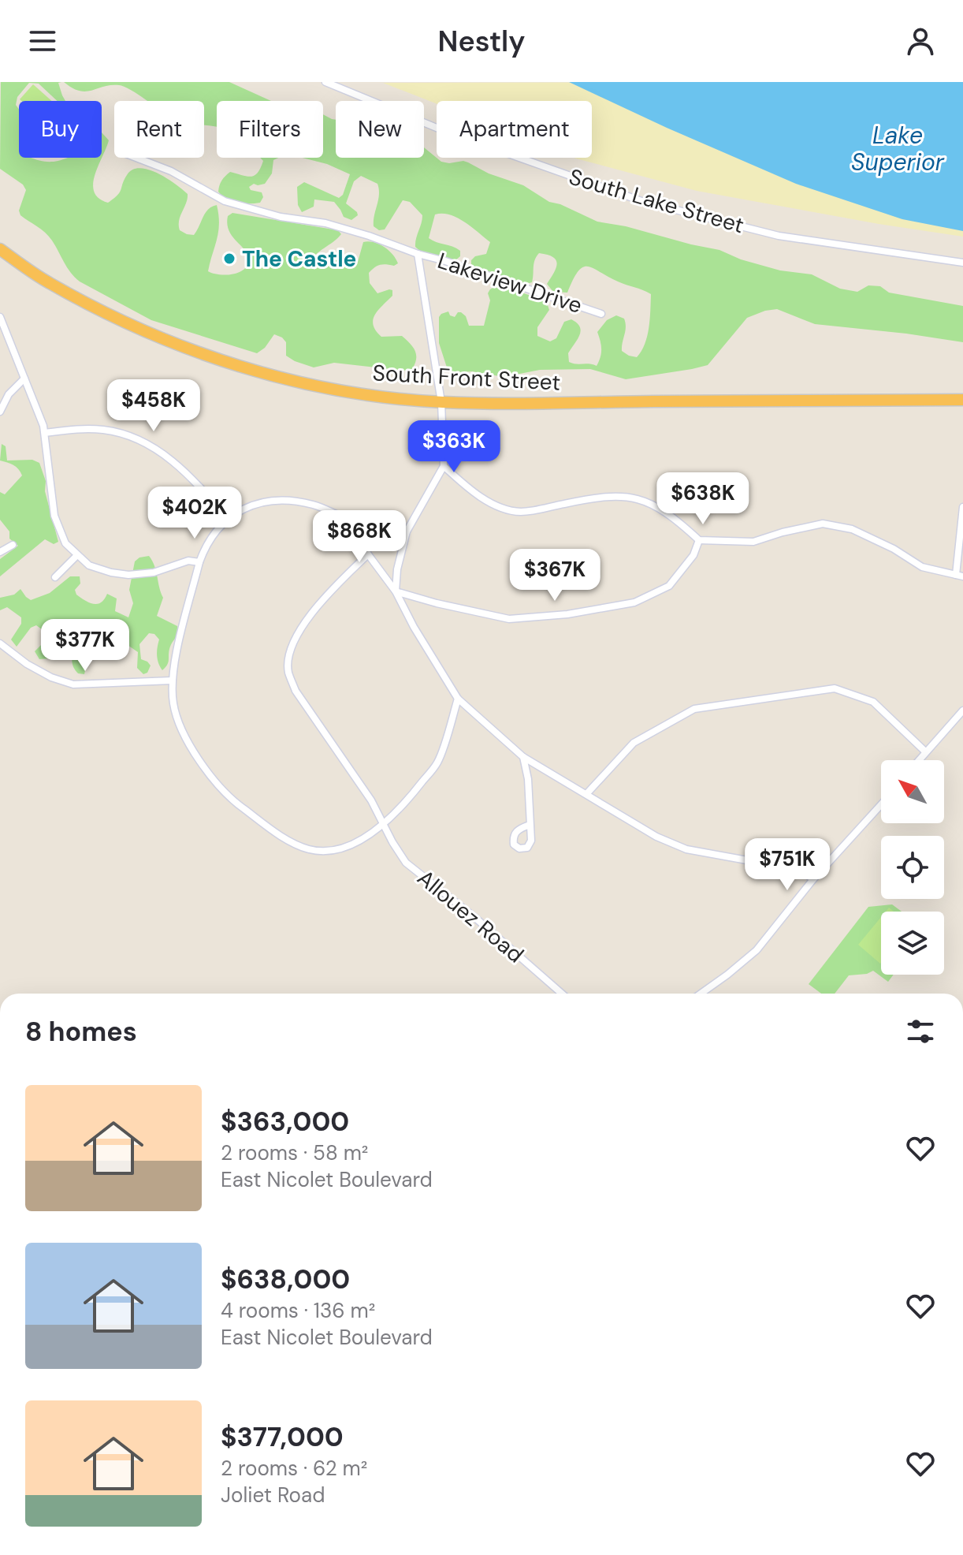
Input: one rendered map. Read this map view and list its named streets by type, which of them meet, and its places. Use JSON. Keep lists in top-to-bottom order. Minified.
{"streets":{"highway":["South Front Street"],"street":["South Lake Street","Lakeview Drive","Allouez Road"]},"water":["Lake Superior"],"places":["The Castle"],"north":"top left","page":{"header":"Nestly","chip":["Buy","Rent","Filters","New","Apartment"],"price":["$458K","$363K","$638K","$402K","$868K","$367K","$377K","$751K"],"heading":"8 homes","list":[{"name":"$363,000","note":"2 rooms · 58 m² · East Nicolet Boulevard"},{"name":"$638,000","note":"4 rooms · 136 m² · East Nicolet Boulevard"},{"name":"$377,000","note":"2 rooms · 62 m² · Joliet Road"}]}}
